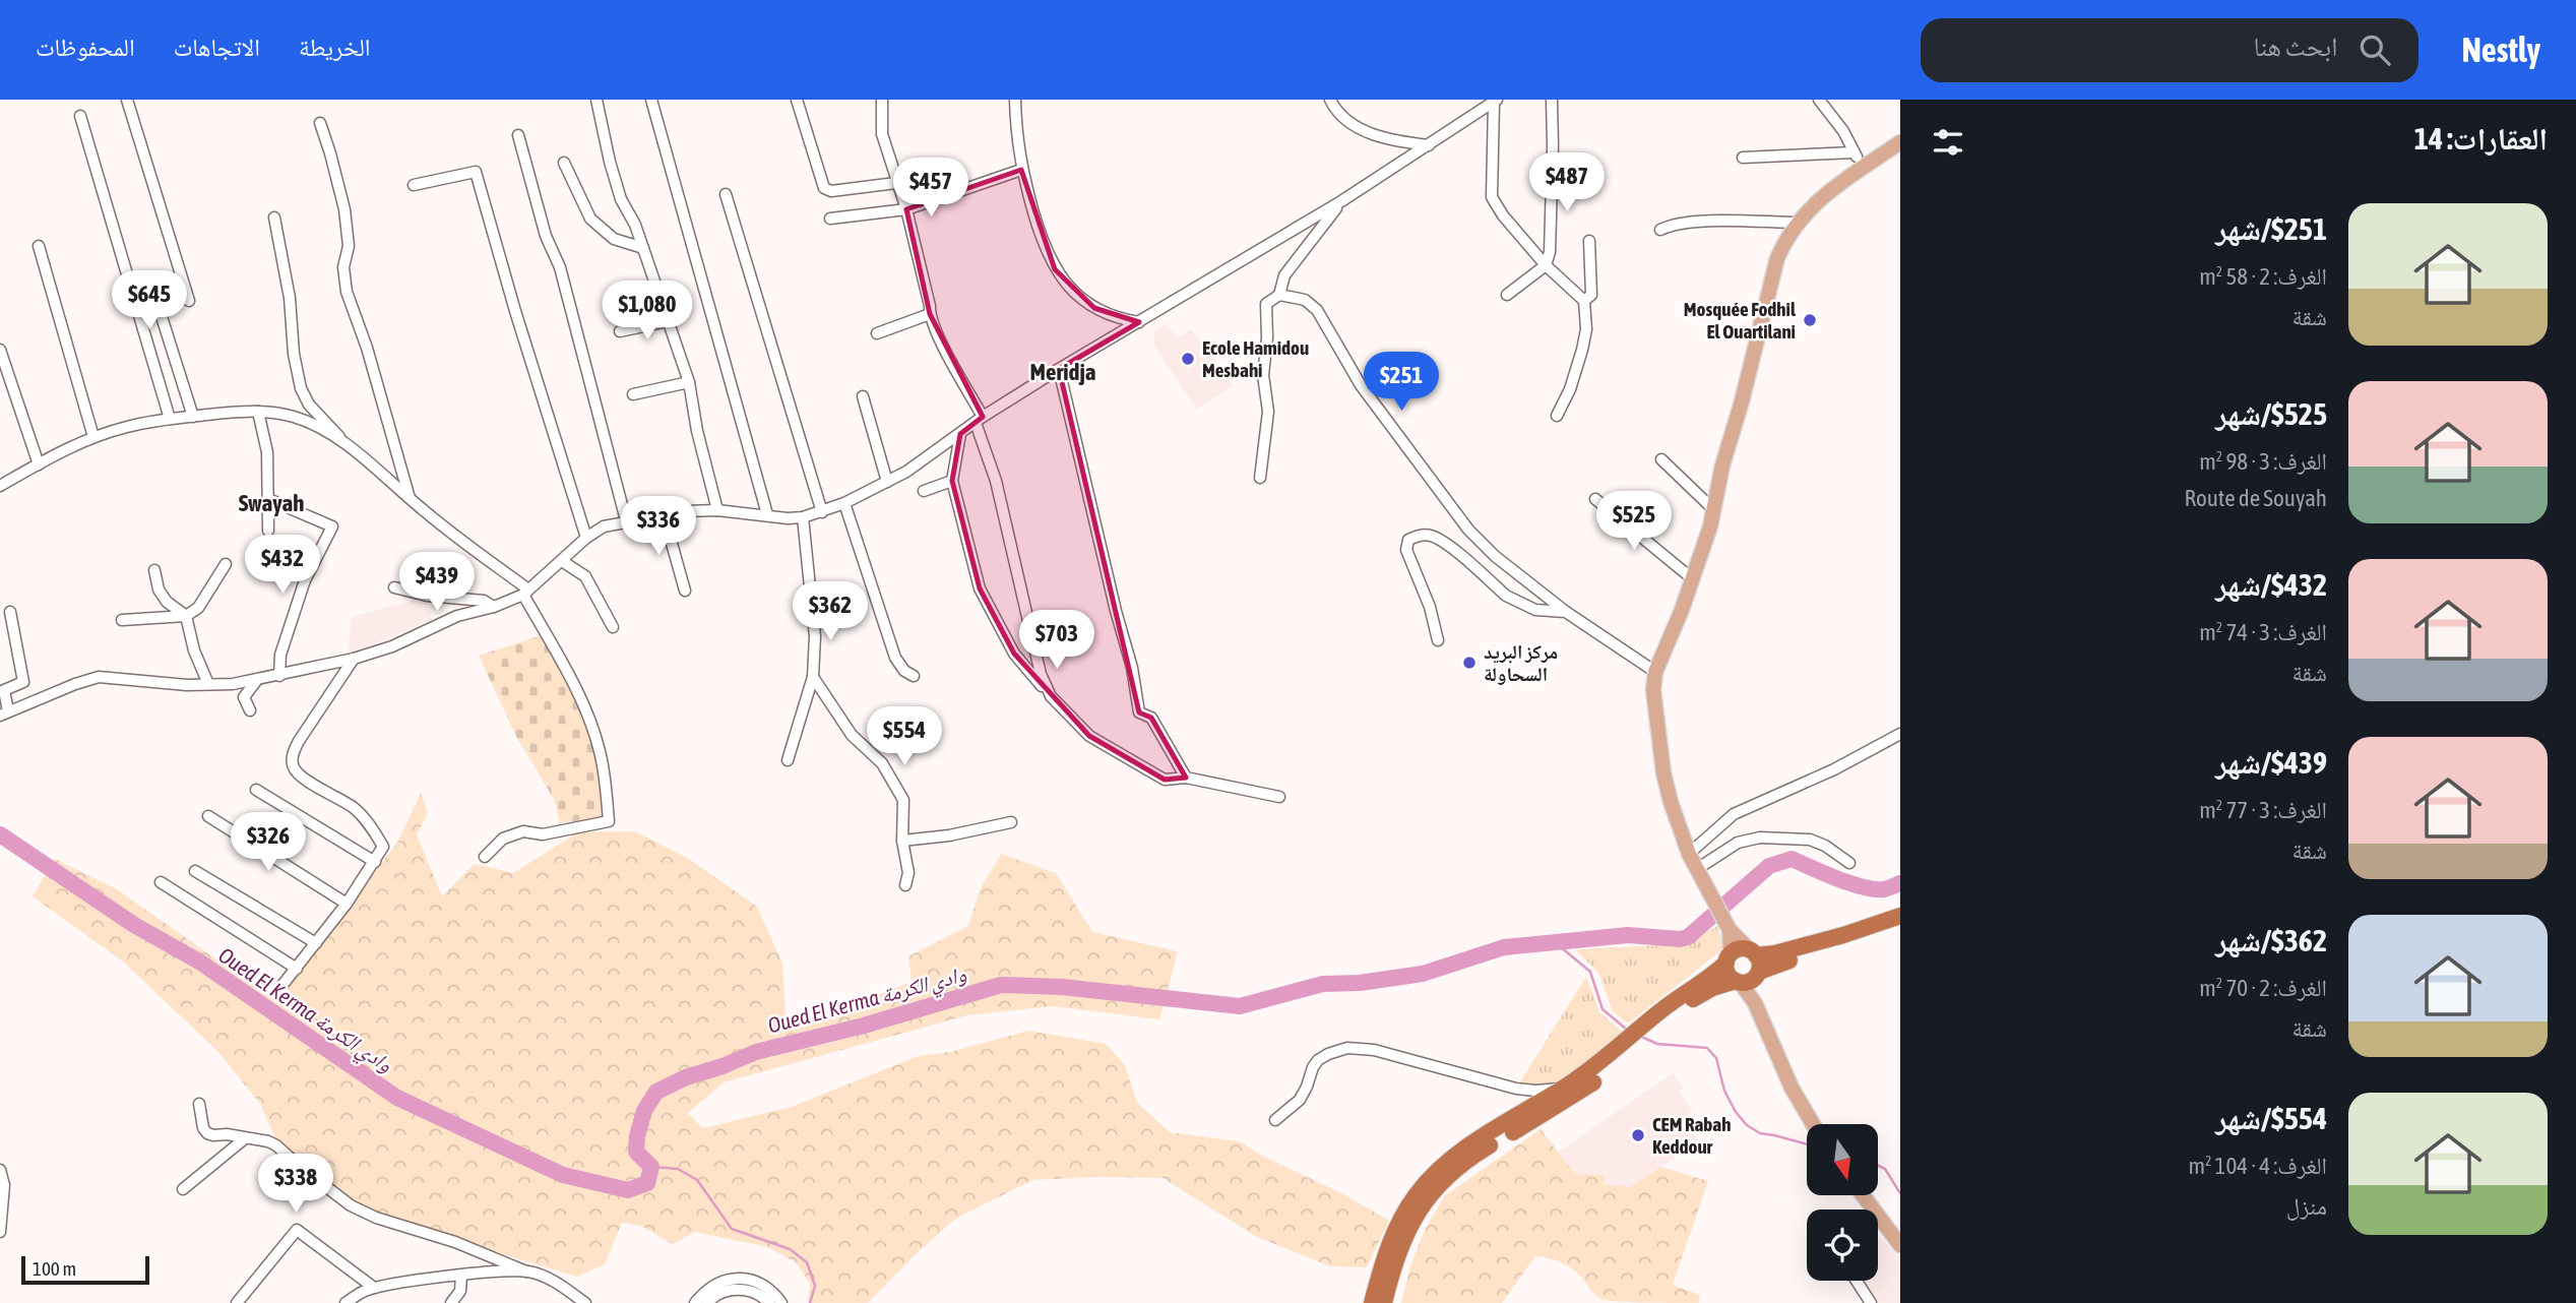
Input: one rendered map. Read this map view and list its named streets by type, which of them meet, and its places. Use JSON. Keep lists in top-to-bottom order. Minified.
{"districts":["Meridja","Swayah"],"water":["Oued El Kerma وادي الكرمة"],"places":["Mosquée Fodhil El Ouartilani","Ecole Hamidou Mesbahi","مركز البريد السحاولة","CEM Rabah Keddour"],"scale_bar":"100 m","north":"bottom","page":{"header":"Nestly","search":"ابحث هنا","nav":["الخريطة","الاتجاهات","المحفوظات"],"heading":"العقارات: 14","price":["$487","$457","$645","$1,080","$251","$525","$336","$432","$439","$362","$703","$554","$326","$338"],"list":[{"name":"$251/شهر","note":"الغرف: 2 · 58 m² · شقة"},{"name":"$525/شهر","note":"الغرف: 3 · 98 m² · Route de Souyah"},{"name":"$432/شهر","note":"الغرف: 3 · 74 m² · شقة"},{"name":"$439/شهر","note":"الغرف: 3 · 77 m² · شقة"},{"name":"$362/شهر","note":"الغرف: 2 · 70 m² · شقة"},{"name":"$554/شهر","note":"الغرف: 4 · 104 m² · منزل"}],"scale":"100 m"}}
